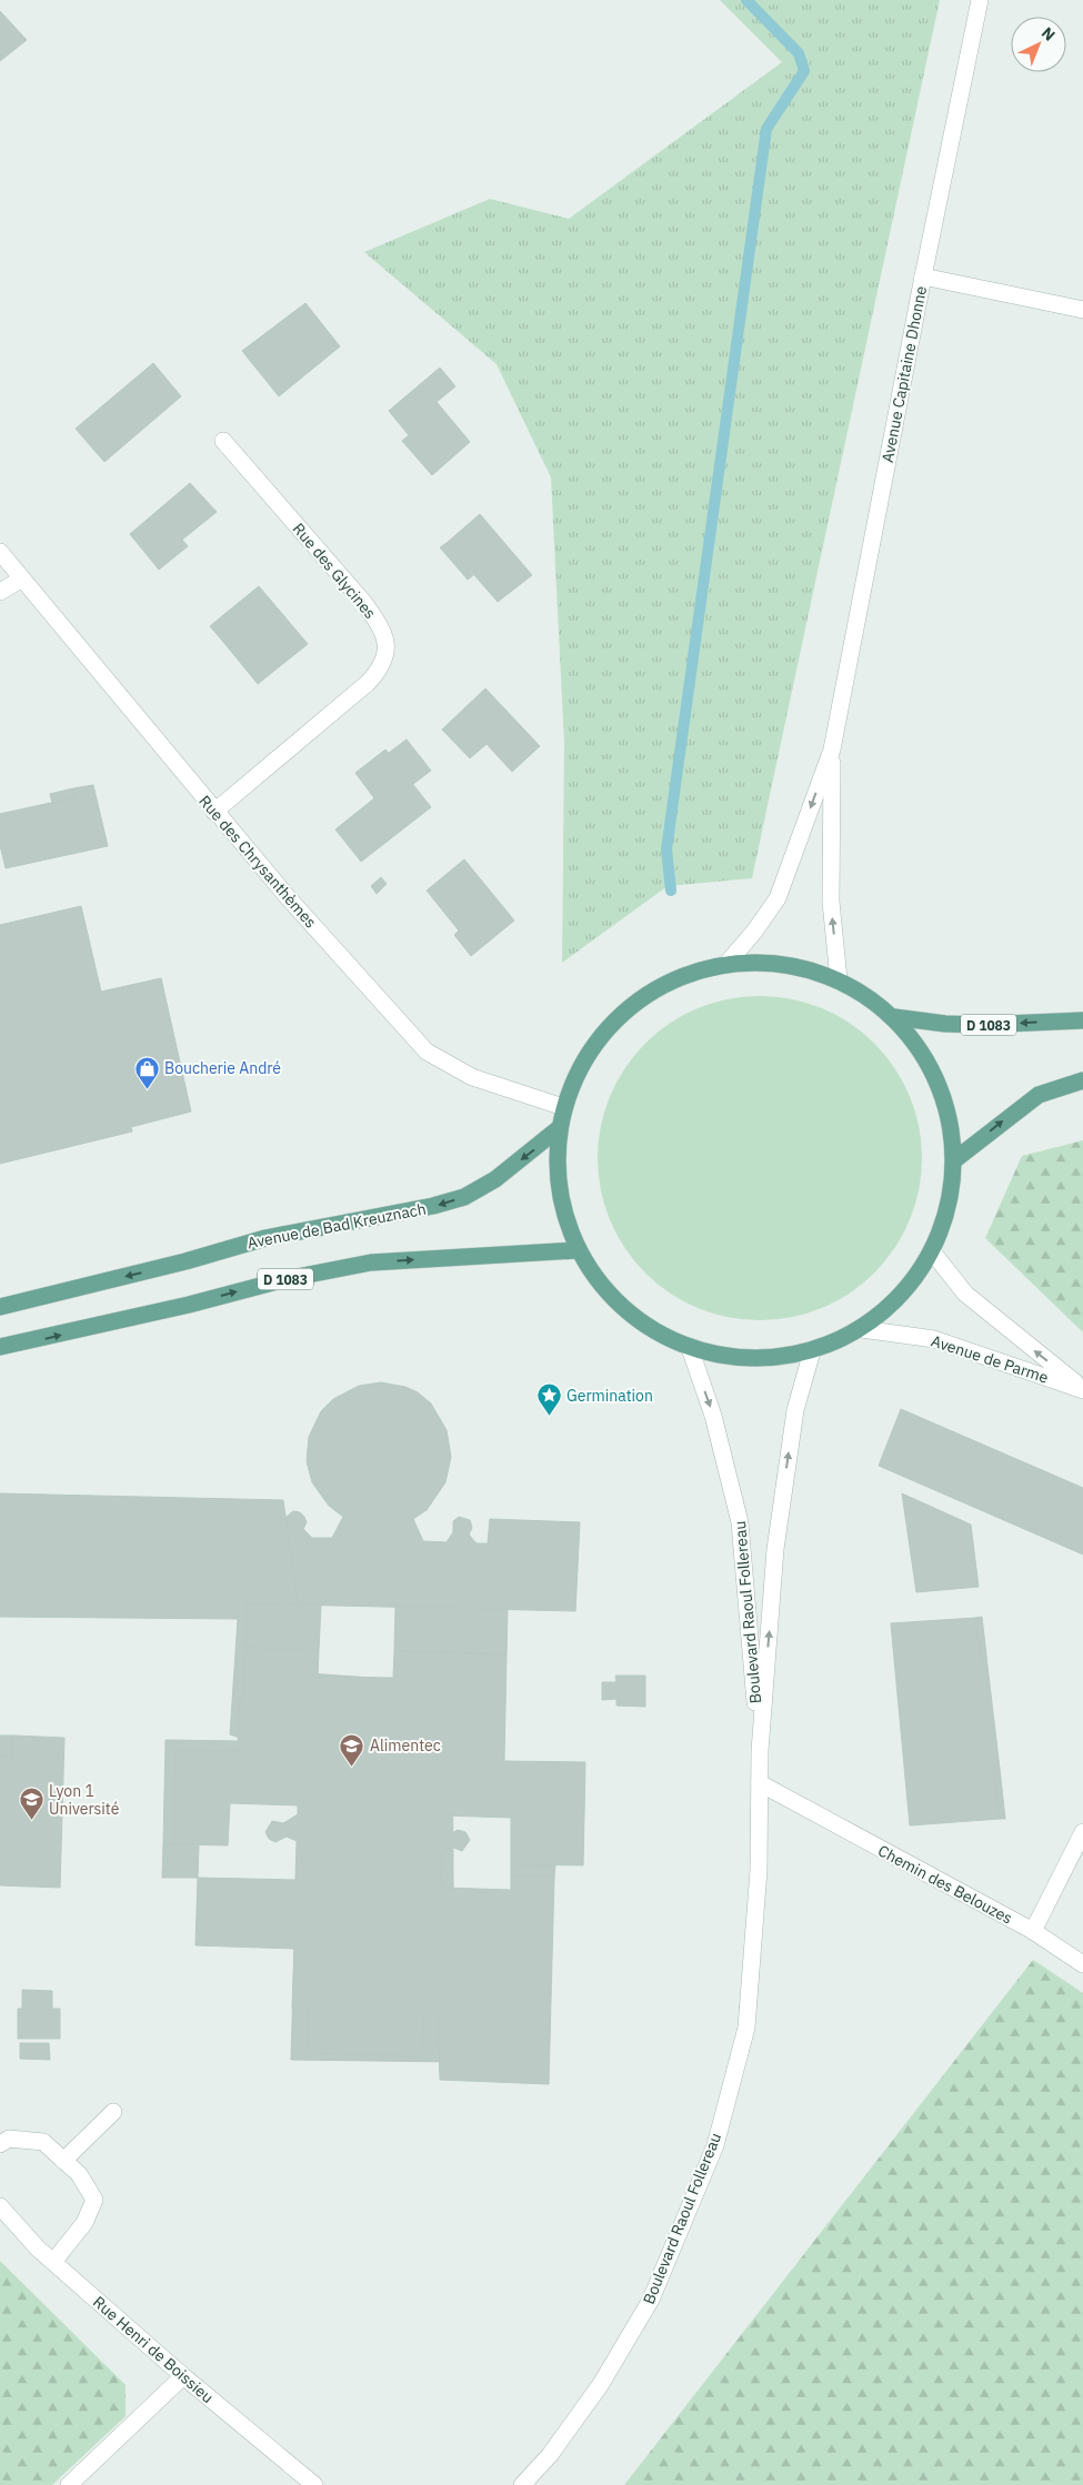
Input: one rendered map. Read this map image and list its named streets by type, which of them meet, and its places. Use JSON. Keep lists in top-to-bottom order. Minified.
{"streets":{"main road":["D 1083","Avenue de Bad Kreuznach"],"street":["Avenue Capitaine Dhonne","Rue des Glycines","Rue des Chrysanthèmes","Avenue de Parme","Boulevard Raoul Follereau","Chemin des Belouzes","Rue Henri de Boissieu"]},"crossings":[["Rue des Glycines","Rue des Chrysanthèmes"],["Boulevard Raoul Follereau","Chemin des Belouzes"]],"one_way":["Avenue de Parme"],"places":{"shop":["Boucherie André"],"place":["Germination"],"school or university":["Alimentec","Lyon 1 Université"]},"north":"top right"}
